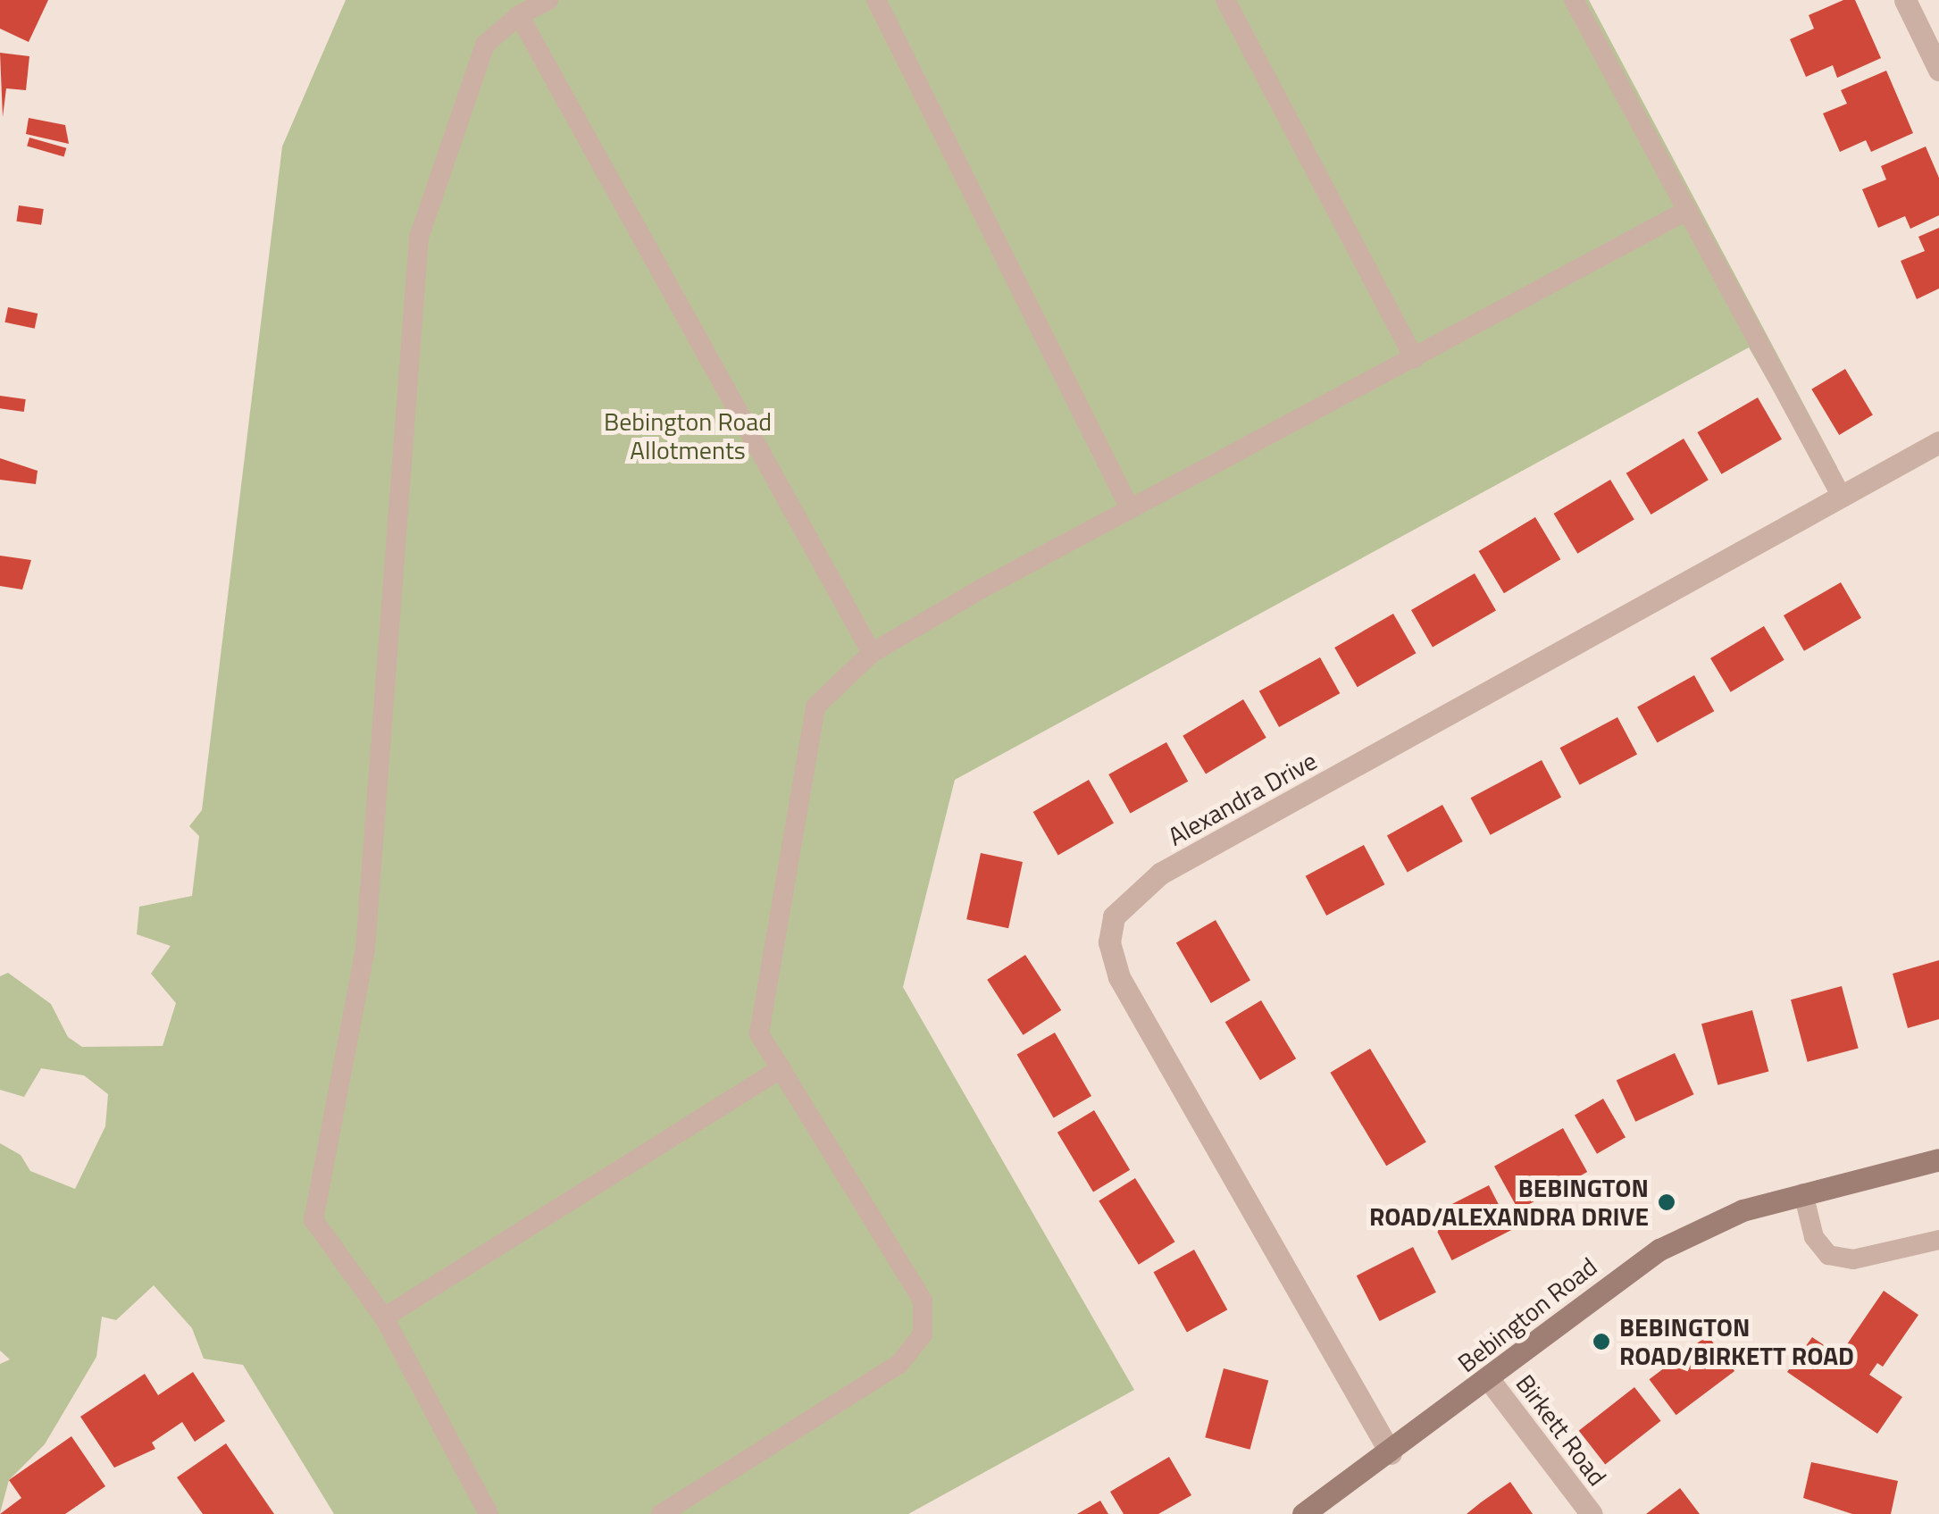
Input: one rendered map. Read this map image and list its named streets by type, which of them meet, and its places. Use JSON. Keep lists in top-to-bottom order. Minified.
{"streets":{"main road":["Bebington Road"],"street":["Alexandra Drive","Birkett Road"]},"crossings":[["Alexandra Drive","Bebington Road"],["Bebington Road","Birkett Road"]],"parks":["Bebington Road Allotments"],"places":["BEBINGTON ROAD/ALEXANDRA DRIVE","BEBINGTON ROAD/BIRKETT ROAD"]}
